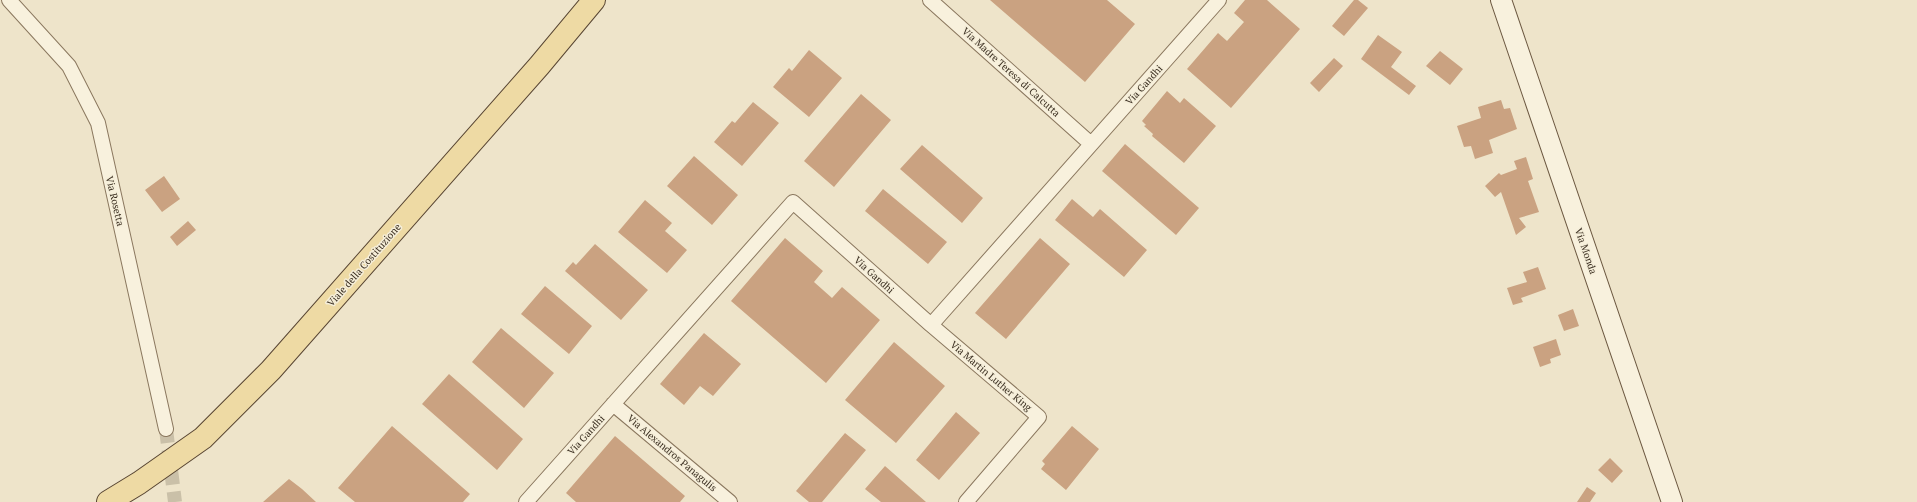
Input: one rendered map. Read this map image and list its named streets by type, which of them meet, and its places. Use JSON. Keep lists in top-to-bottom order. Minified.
{"streets":{"main road":["Via Monda","Viale della Costituzione"],"street":["Via Madre Teresa di Calcutta","Via Gandhi","Via Rosetta","Via Martin Luther King","Via Alexandros Panagulis"]},"crossings":[["Via Madre Teresa di Calcutta","Via Gandhi"],["Via Gandhi","Via Martin Luther King"],["Via Gandhi","Via Alexandros Panagulis"]]}
